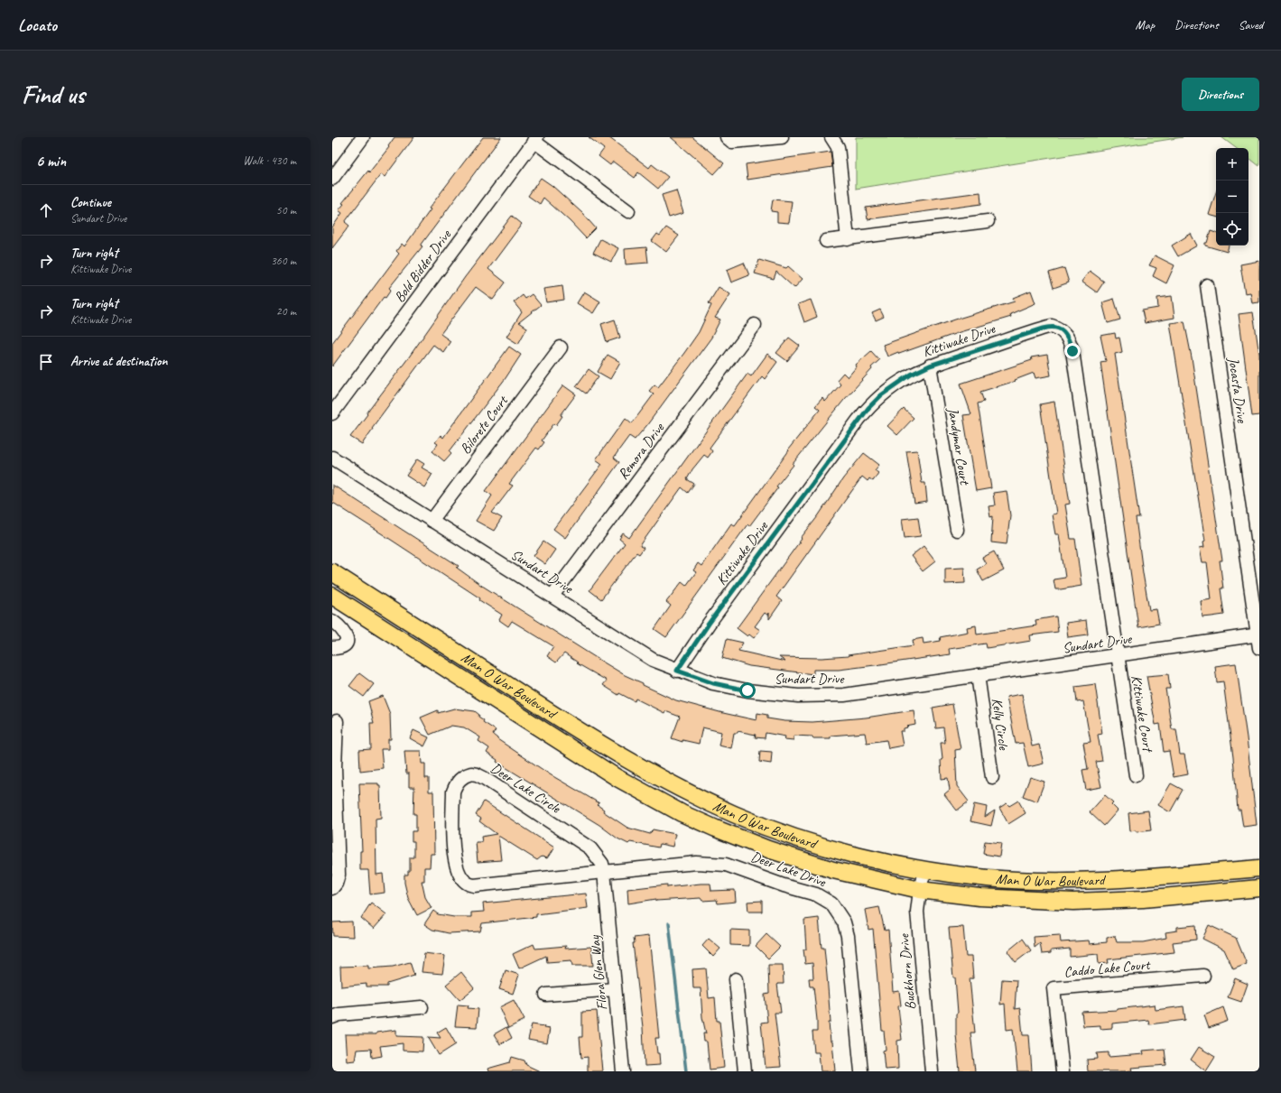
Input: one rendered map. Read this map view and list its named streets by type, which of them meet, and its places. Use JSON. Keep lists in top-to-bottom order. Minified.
{"streets":{"main road":["Man O War Boulevard"],"street":["Bold Bidder Drive","Kittiwake Drive","Jocasta Drive","Bilorete Court","Jandymar Court","Remora Drive","Sundart Drive","Kittiwake Court","Kelly Circle","Deer Lake Circle","Deer Lake Drive","Caddo Lake Court","Buckhorn Drive","Flora Glen Way"]},"crossings":[["Kittiwake Drive","Jandymar Court"],["Kittiwake Drive","Sundart Drive"],["Kittiwake Drive","Kittiwake Court"],["Jocasta Drive","Sundart Drive"],["Bilorete Court","Sundart Drive"],["Remora Drive","Sundart Drive"],["Sundart Drive","Kittiwake Court"],["Sundart Drive","Kelly Circle"],["Man O War Boulevard","Buckhorn Drive"],["Deer Lake Circle","Deer Lake Drive"],["Deer Lake Circle","Flora Glen Way"],["Deer Lake Drive","Flora Glen Way"]],"page":{"header":"Locato","nav":["Map","Directions","Saved"],"buttons":"Directions","title":"Find us","heading":["6 min","Walk · 430 m"],"map_buttons":["+","−"],"list":[["Continue","Sundart Drive","50 m"],["Turn right","Kittiwake Drive","360 m"],["Turn right","Kittiwake Drive","20 m"],"Arrive at destination"]}}
